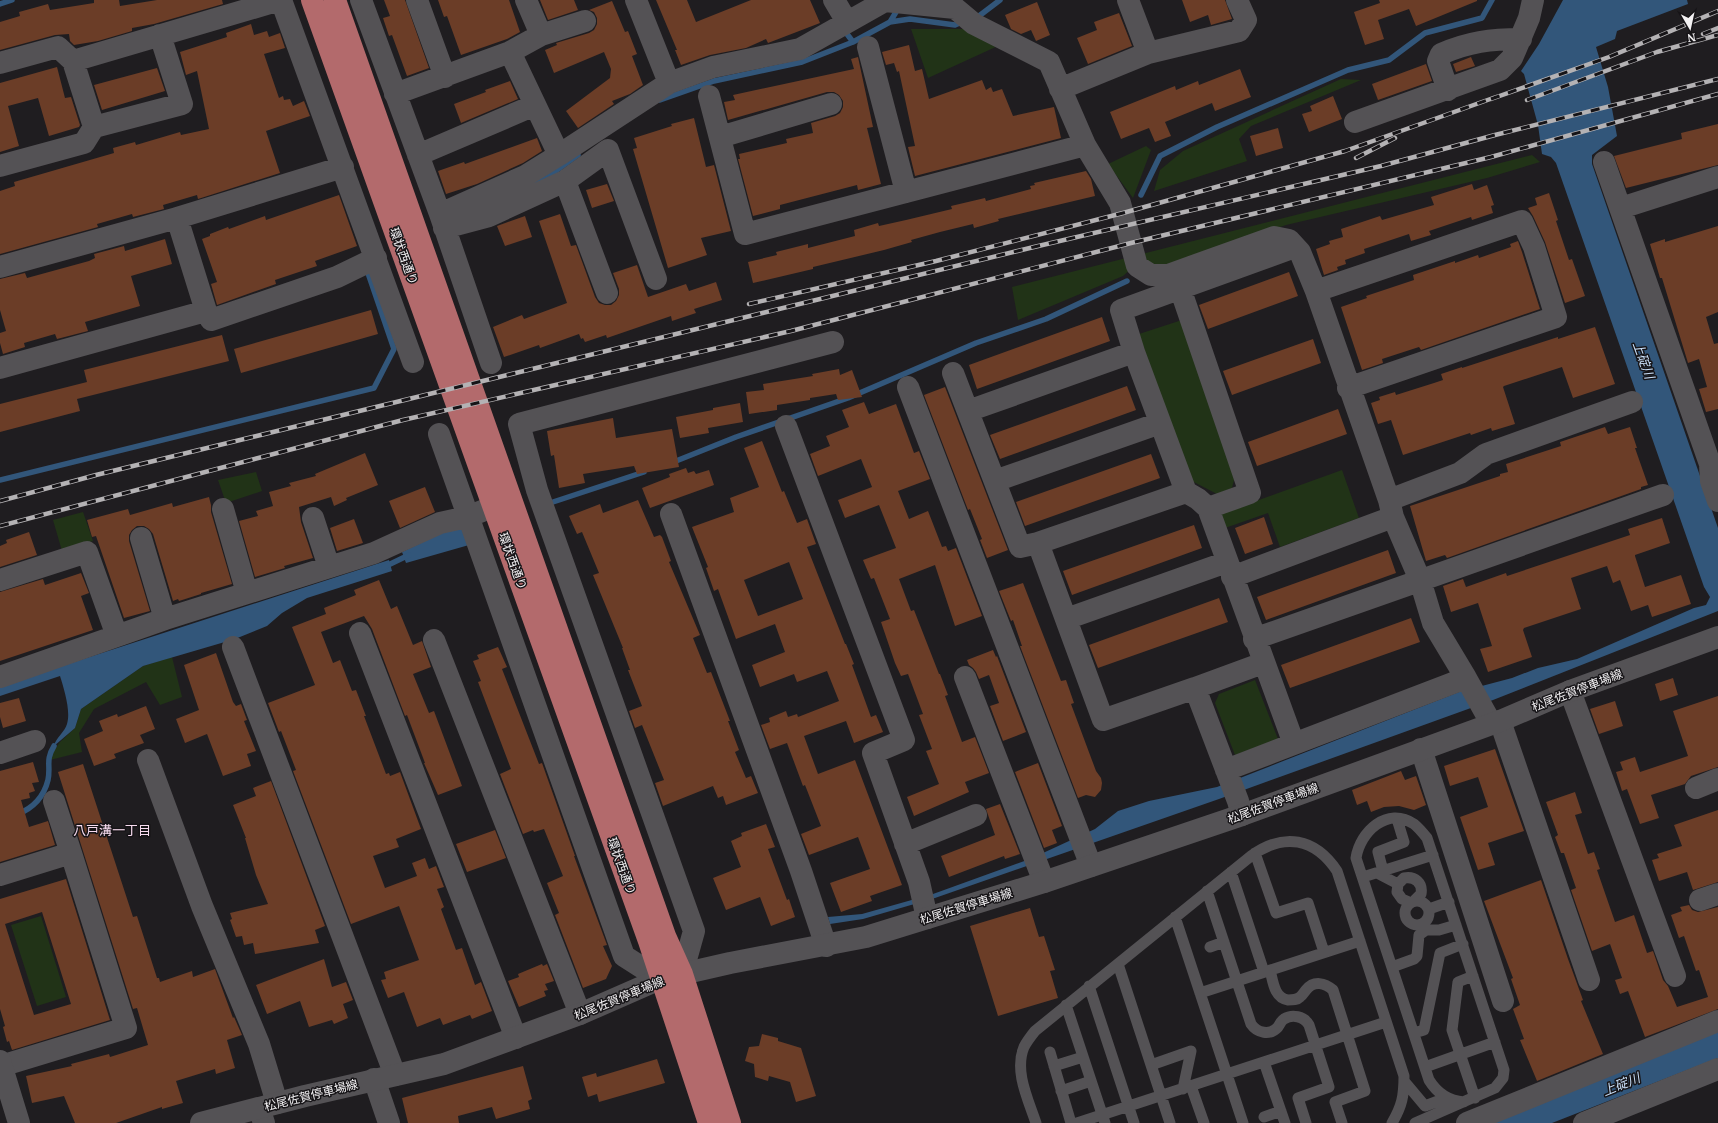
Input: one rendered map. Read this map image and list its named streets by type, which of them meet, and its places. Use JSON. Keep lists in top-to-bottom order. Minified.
{"streets":{"highway":["環状西通り"],"street":["松尾佐賀停車場線"]},"crossings":[["環状西通り","松尾佐賀停車場線"]],"districts":["八戸溝一丁目"],"water":["上碇川"],"north":"bottom"}
